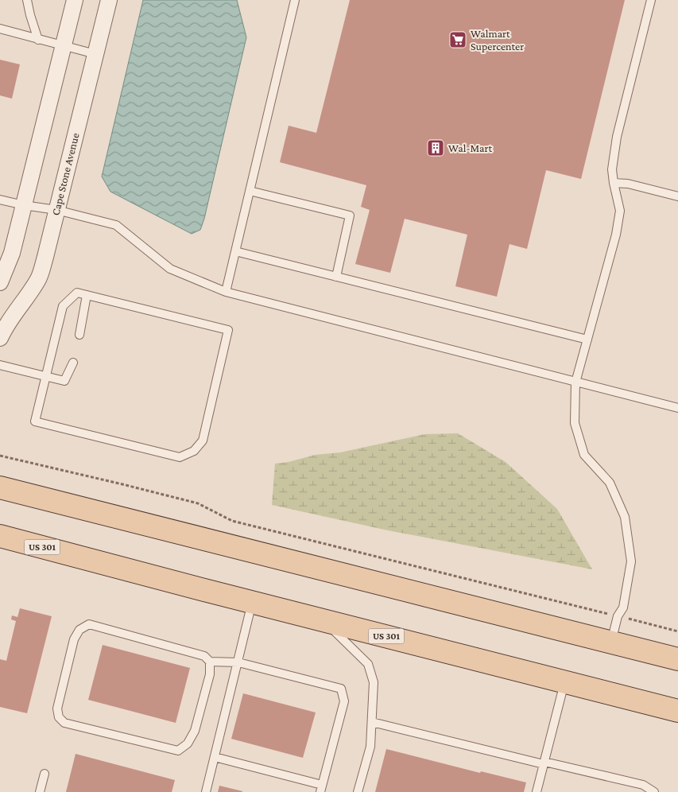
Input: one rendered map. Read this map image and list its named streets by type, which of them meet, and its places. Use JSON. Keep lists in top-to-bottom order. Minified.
{"streets":{"main road":["US 301"],"street":["Cape Stone Avenue"]},"places":{"supermarket":["Walmart Supercenter"],"building":["Wal-Mart"]}}
